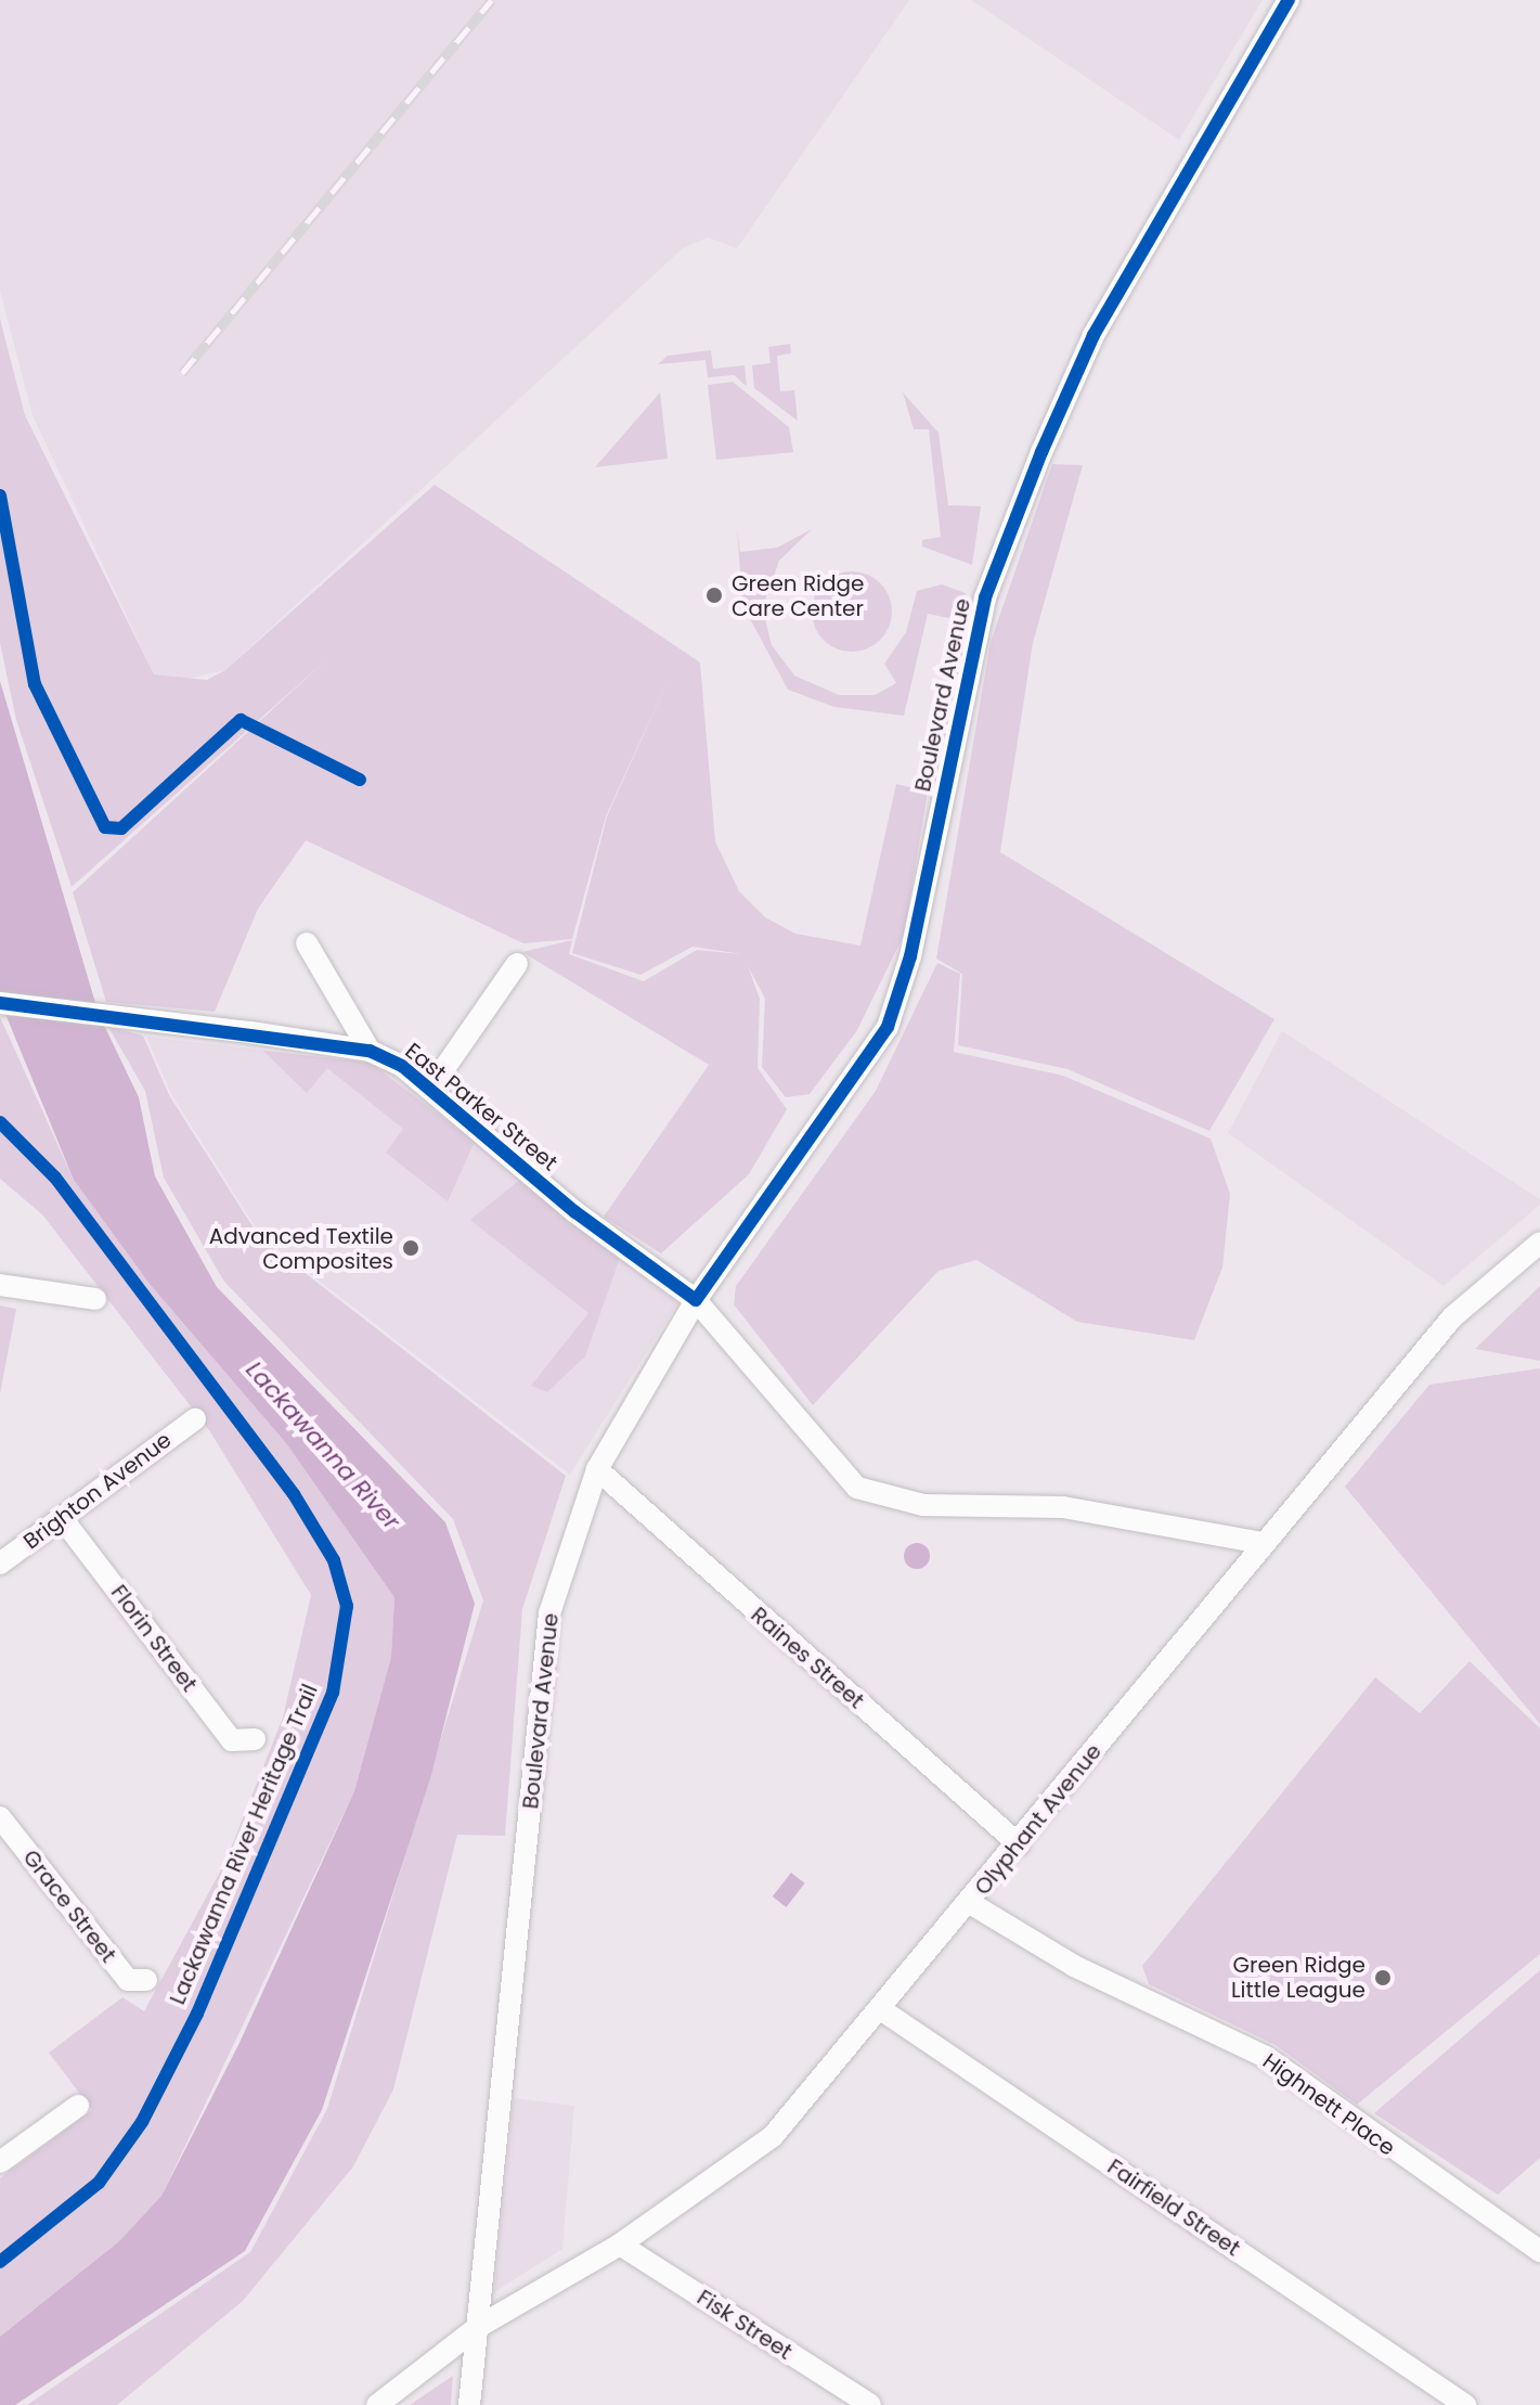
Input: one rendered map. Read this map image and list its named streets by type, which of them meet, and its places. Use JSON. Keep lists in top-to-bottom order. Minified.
{"streets":{"street":["Boulevard Avenue","East Parker Street","Brighton Avenue","Florin Street","Raines Street","Olyphant Avenue","Grace Street","Highnett Place","Fairfield Street","Fisk Street"],"cycle path":["Lackawanna River Heritage Trail"]},"crossings":[["Boulevard Avenue","East Parker Street"],["Boulevard Avenue","Raines Street"],["Boulevard Avenue","Olyphant Avenue"],["East Parker Street","Olyphant Avenue"],["Brighton Avenue","Florin Street"],["Raines Street","Olyphant Avenue"],["Olyphant Avenue","Highnett Place"],["Olyphant Avenue","Fairfield Street"],["Olyphant Avenue","Fisk Street"]],"water":["Lackawanna River"],"places":["Green Ridge Care Center","Advanced Textile Composites","Green Ridge Little League"]}
